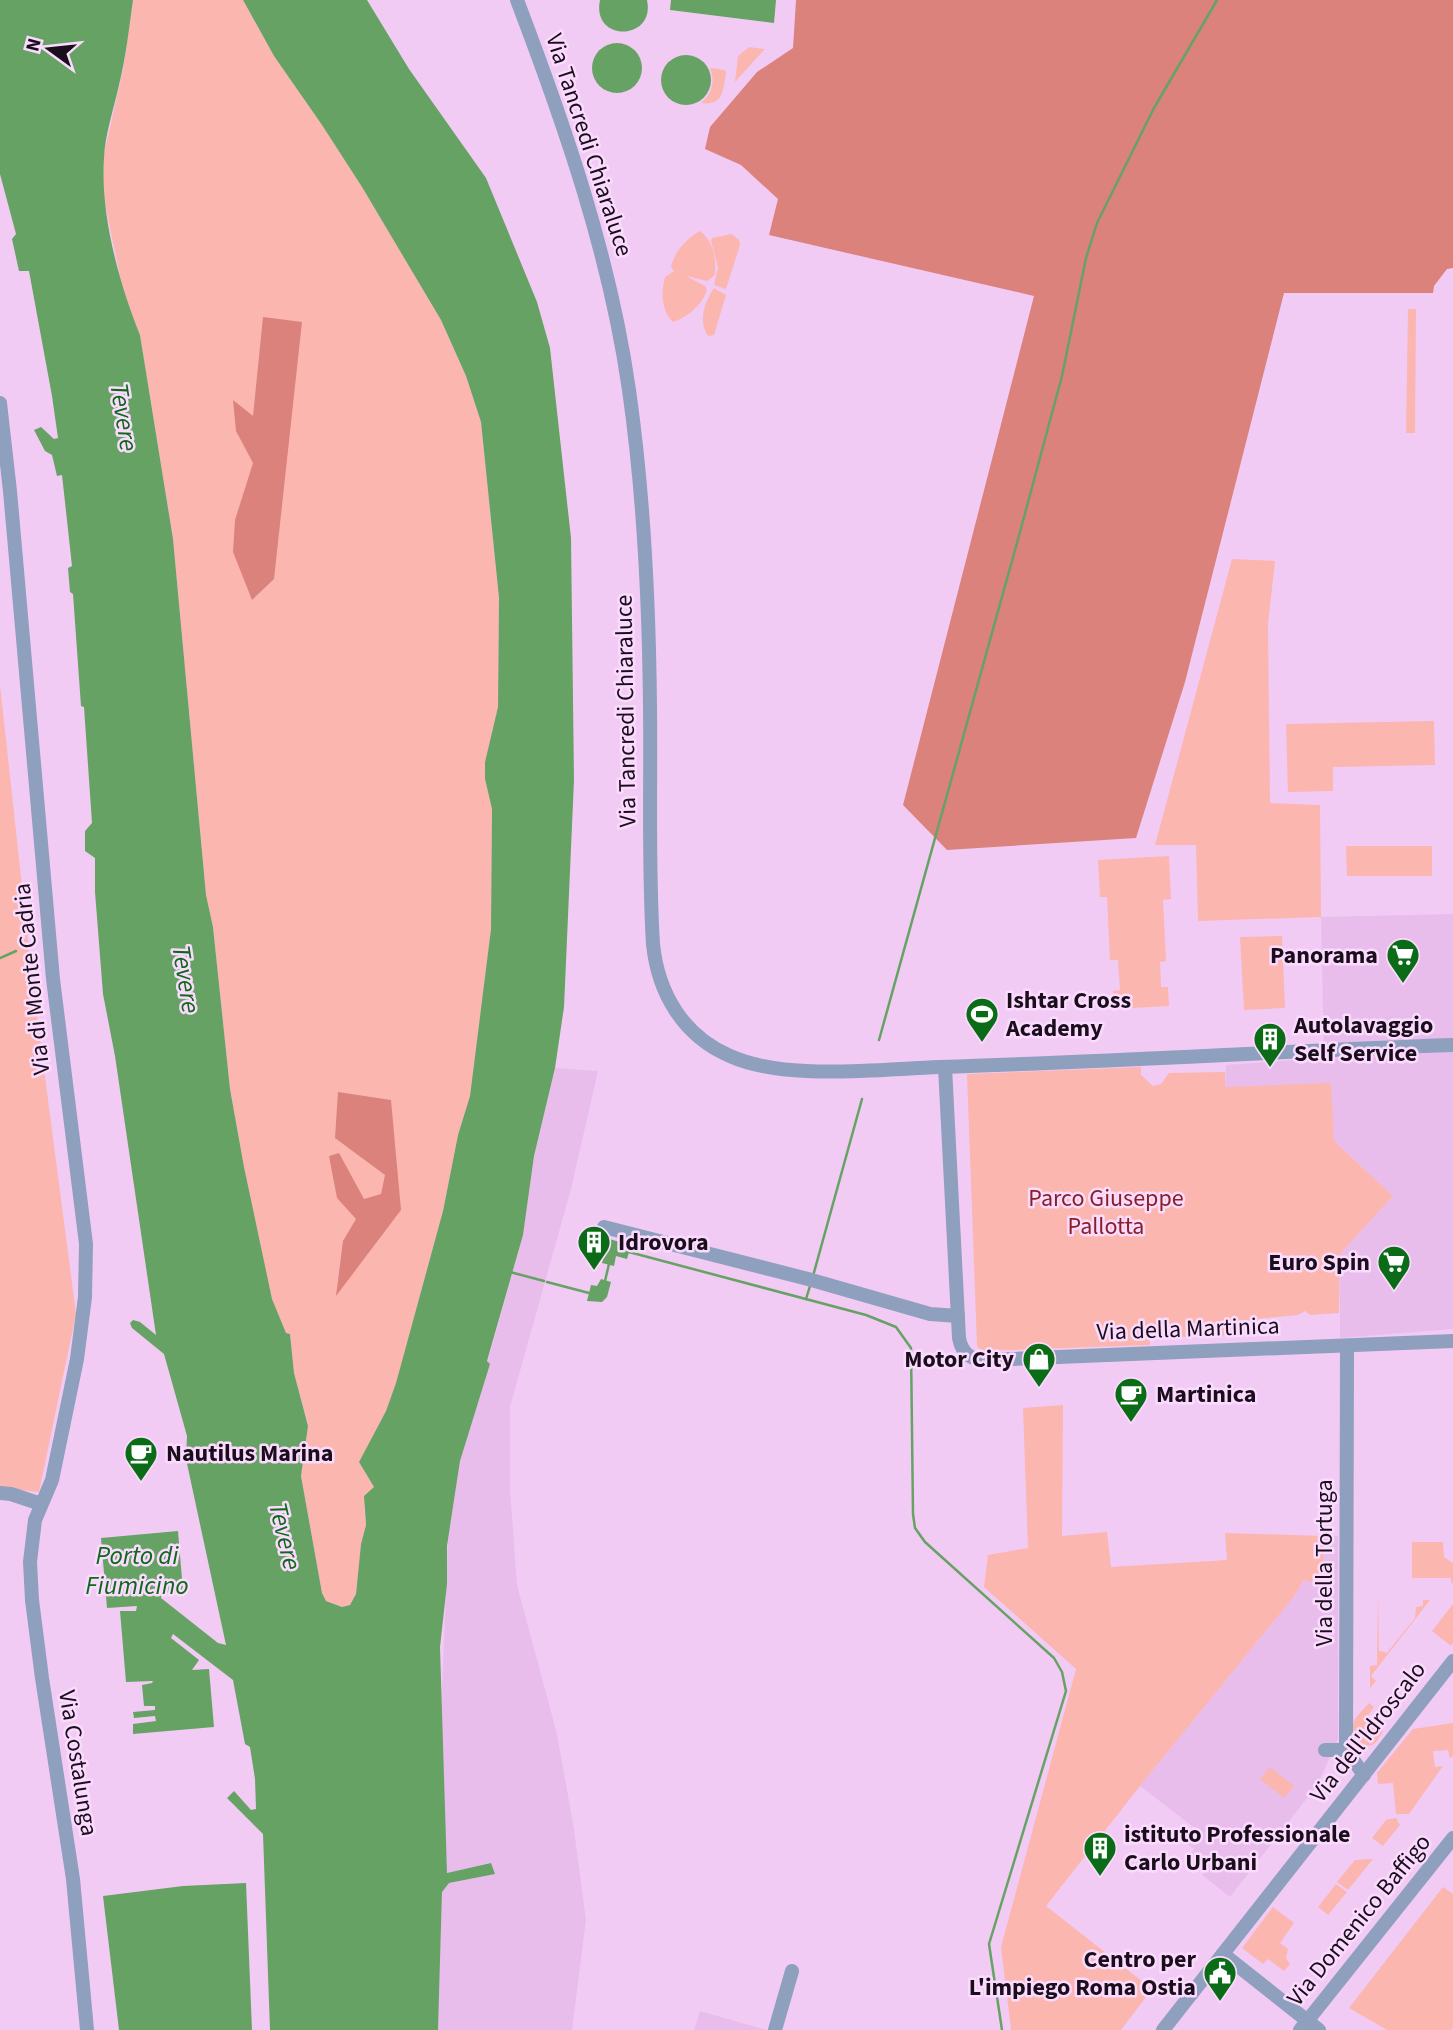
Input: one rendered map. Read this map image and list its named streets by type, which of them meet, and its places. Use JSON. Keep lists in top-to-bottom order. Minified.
{"streets":{"street":["Via Tancredi Chiaraluce","Via di Monte Cadria","Via della Martinica","Via della Tortuga","Via dell'Idroscalo","Via Costalunga","Via Domenico Baffigo"]},"crossings":[["Via Tancredi Chiaraluce","Via della Martinica"],["Via di Monte Cadria","Via Costalunga"],["Via della Martinica","Via della Tortuga"]],"water":["Tevere","Porto di Fiumicino"],"parks":["Parco Giuseppe Pallotta"],"places":{"supermarket":["Panorama","Euro Spin"],"sports":["Ishtar Cross Academy"],"building":["Autolavaggio Self Service","Idrovora","istituto Professionale Carlo Urbani"],"shop":["Motor City"],"cafe":["Martinica","Nautilus Marina"],"public building":["Centro per L'impiego Roma Ostia"]},"north":"left"}
